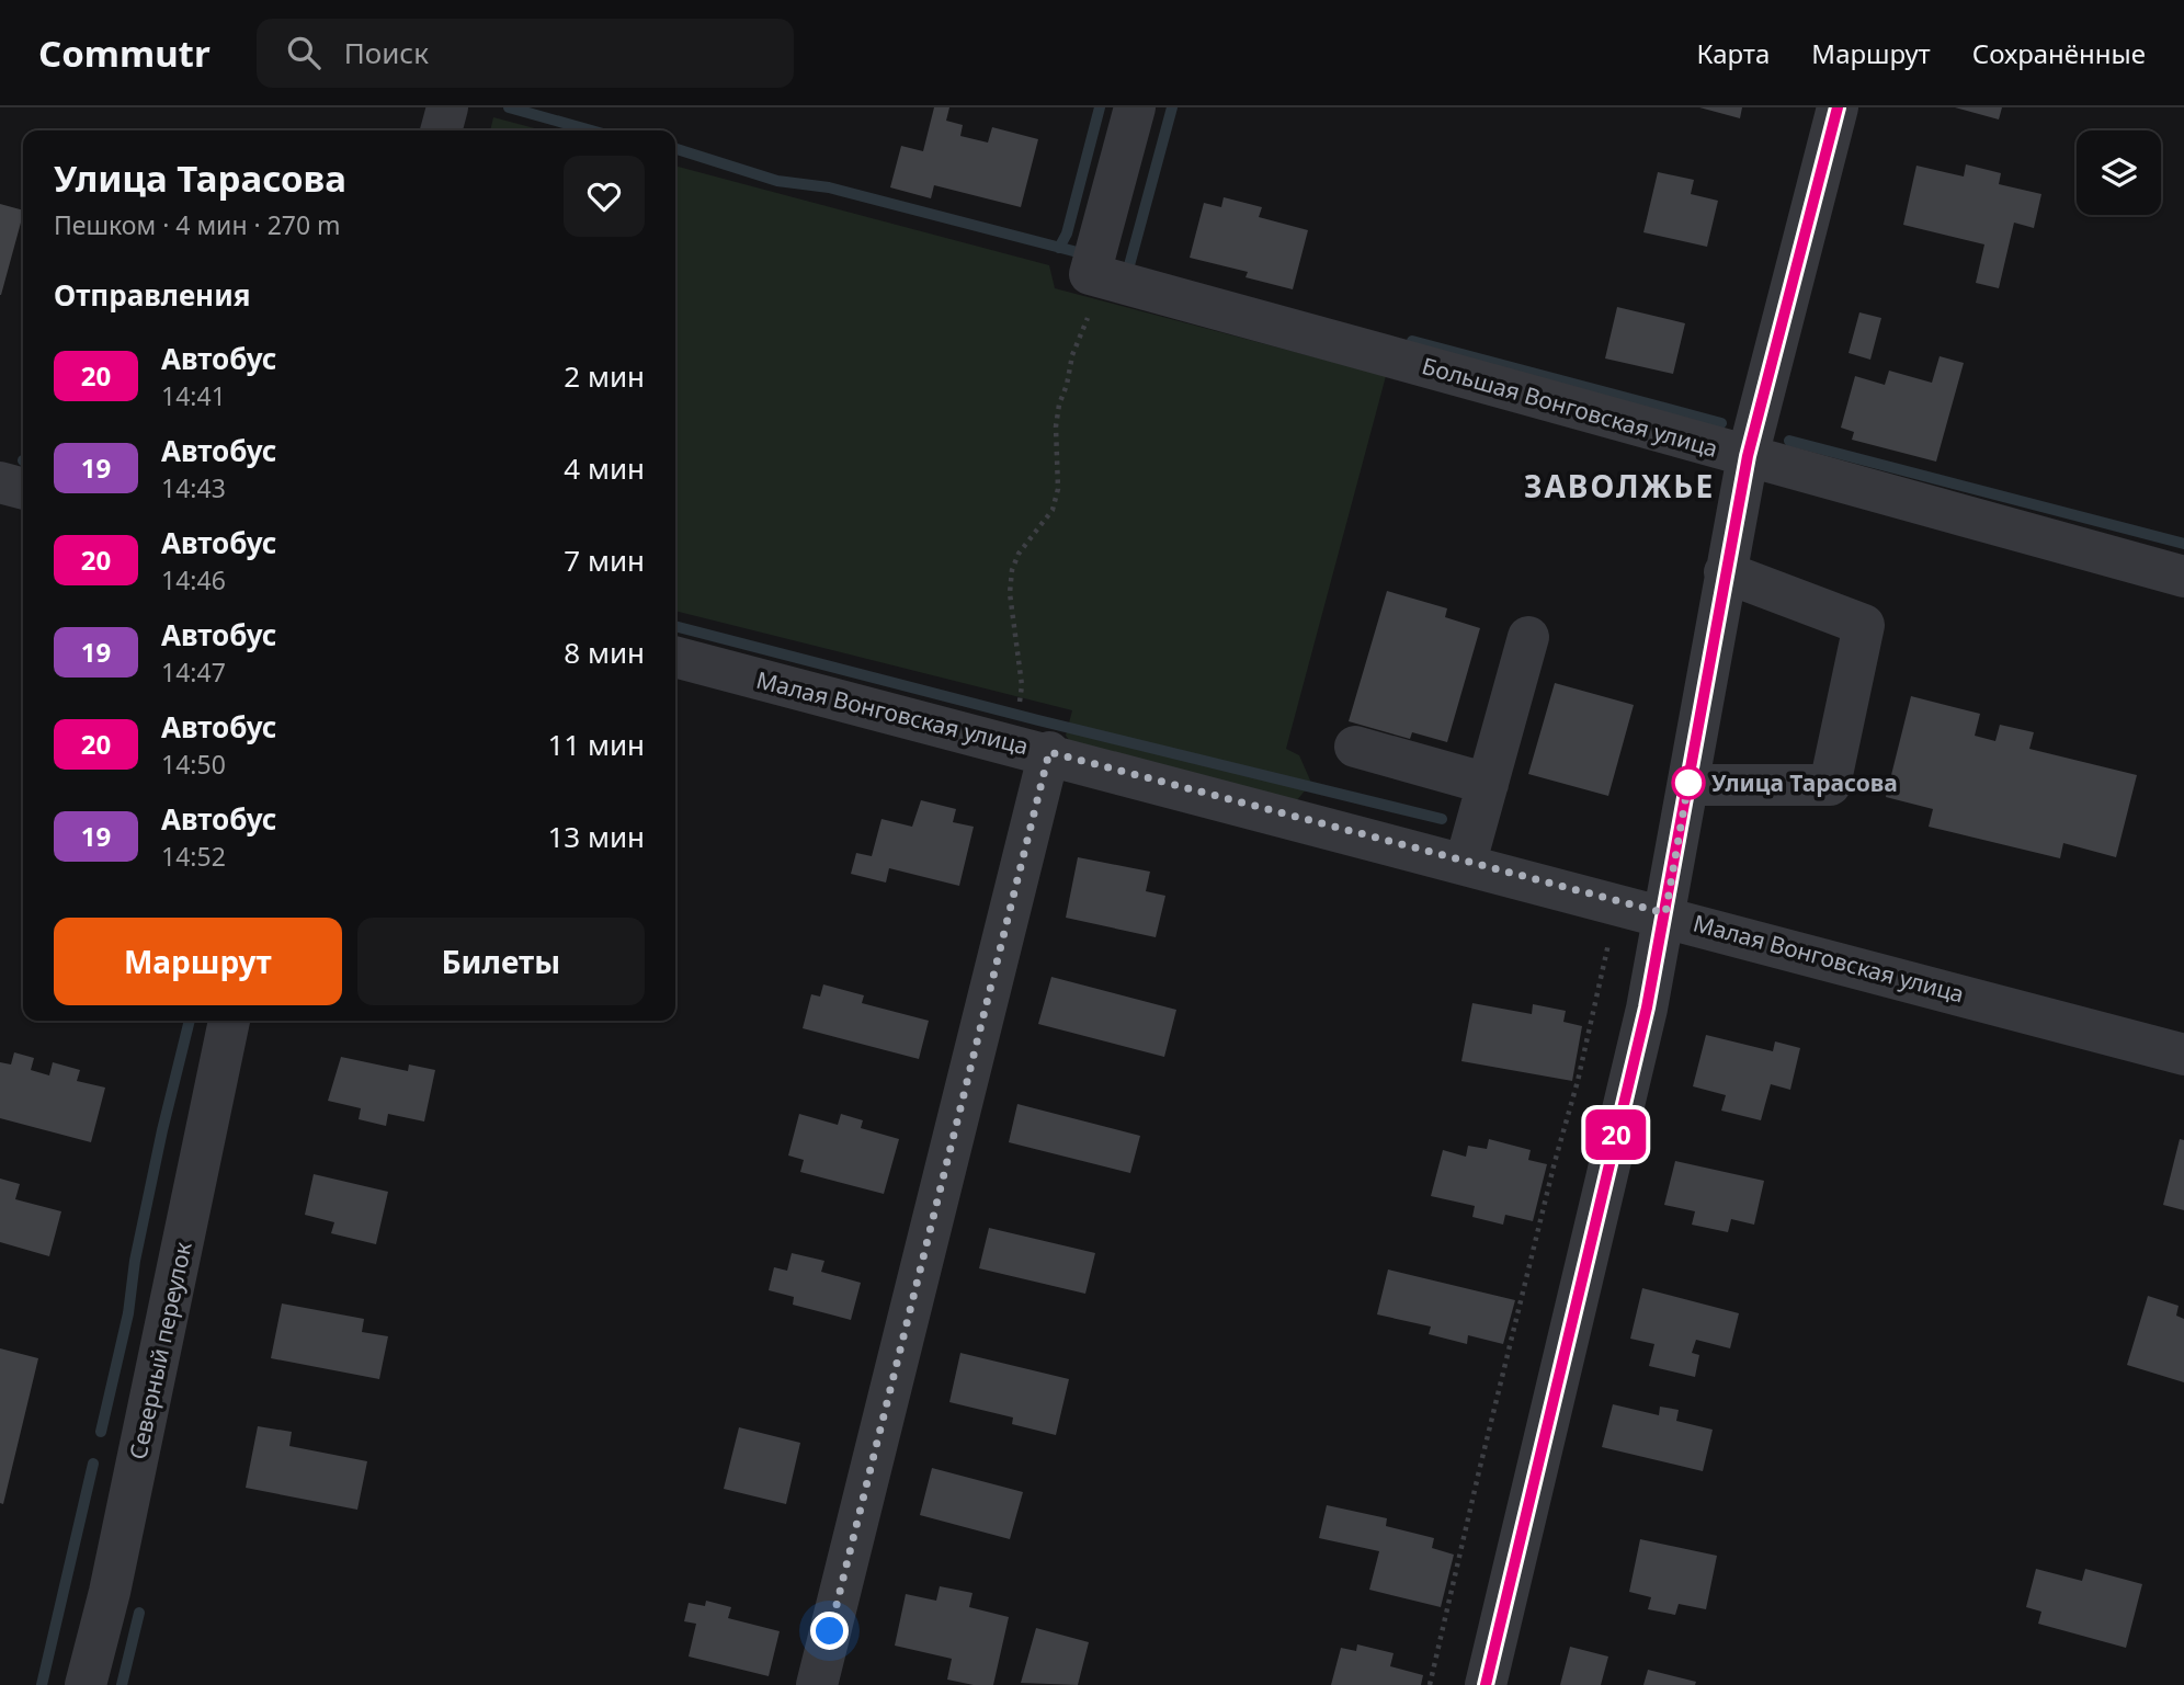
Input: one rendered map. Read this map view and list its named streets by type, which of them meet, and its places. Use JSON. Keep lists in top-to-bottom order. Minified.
{"streets":{"street":["Большая Вонговская улица","Малая Вонговская улица","Северный переулок"]},"districts":["ЗАВОЛЖЬЕ"],"places":["Улица Тарасова"],"lines":["bus line 20"],"page":{"header":"Commutr","search":"Поиск","nav":["Карта","Маршрут","Сохранённые"],"on_map":"20","heading":[["Улица Тарасова","Пешком · 4 мин · 270 m"],"Отправления"],"list":[{"mark":"20","name":"Автобус","note":"14:41","value":"2 мин"},{"mark":"19","name":"Автобус","note":"14:43","value":"4 мин"},{"mark":"20","name":"Автобус","note":"14:46","value":"7 мин"},{"mark":"19","name":"Автобус","note":"14:47","value":"8 мин"},{"mark":"20","name":"Автобус","note":"14:50","value":"11 мин"},{"mark":"19","name":"Автобус","note":"14:52","value":"13 мин"}],"buttons":["Маршрут","Билеты"]}}
